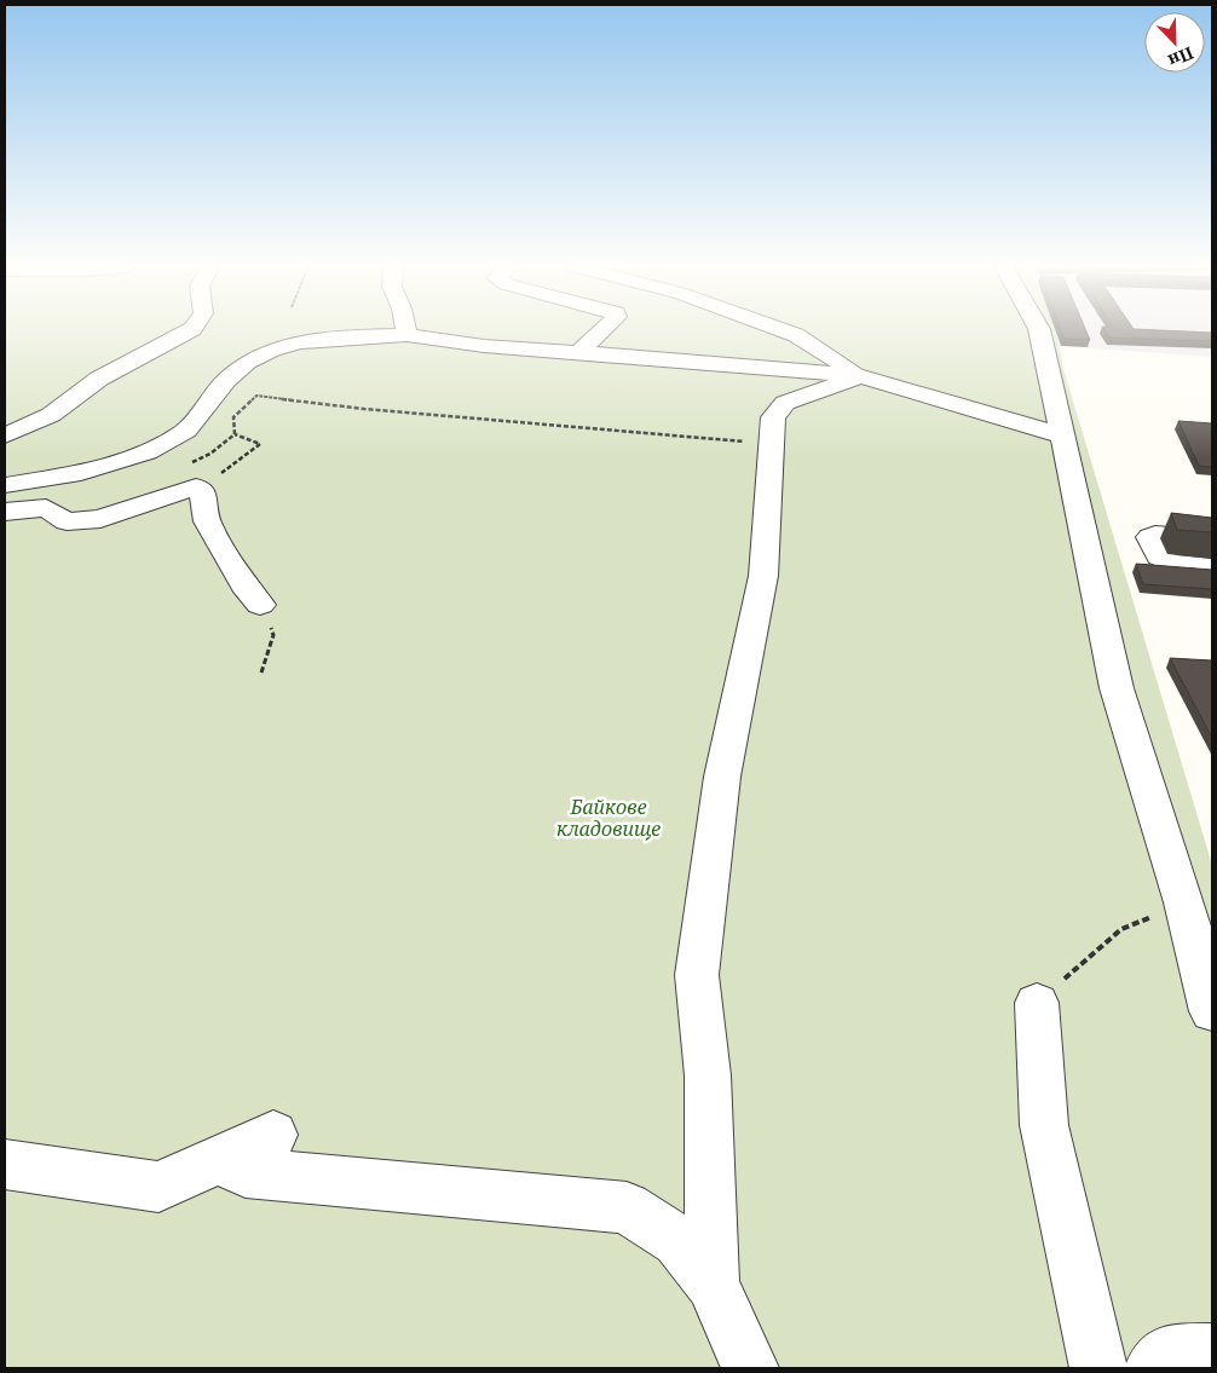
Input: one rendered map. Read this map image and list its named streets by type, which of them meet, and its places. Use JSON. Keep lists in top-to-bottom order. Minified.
{"parks":["Байкове кладовище"],"north":"bottom right"}
